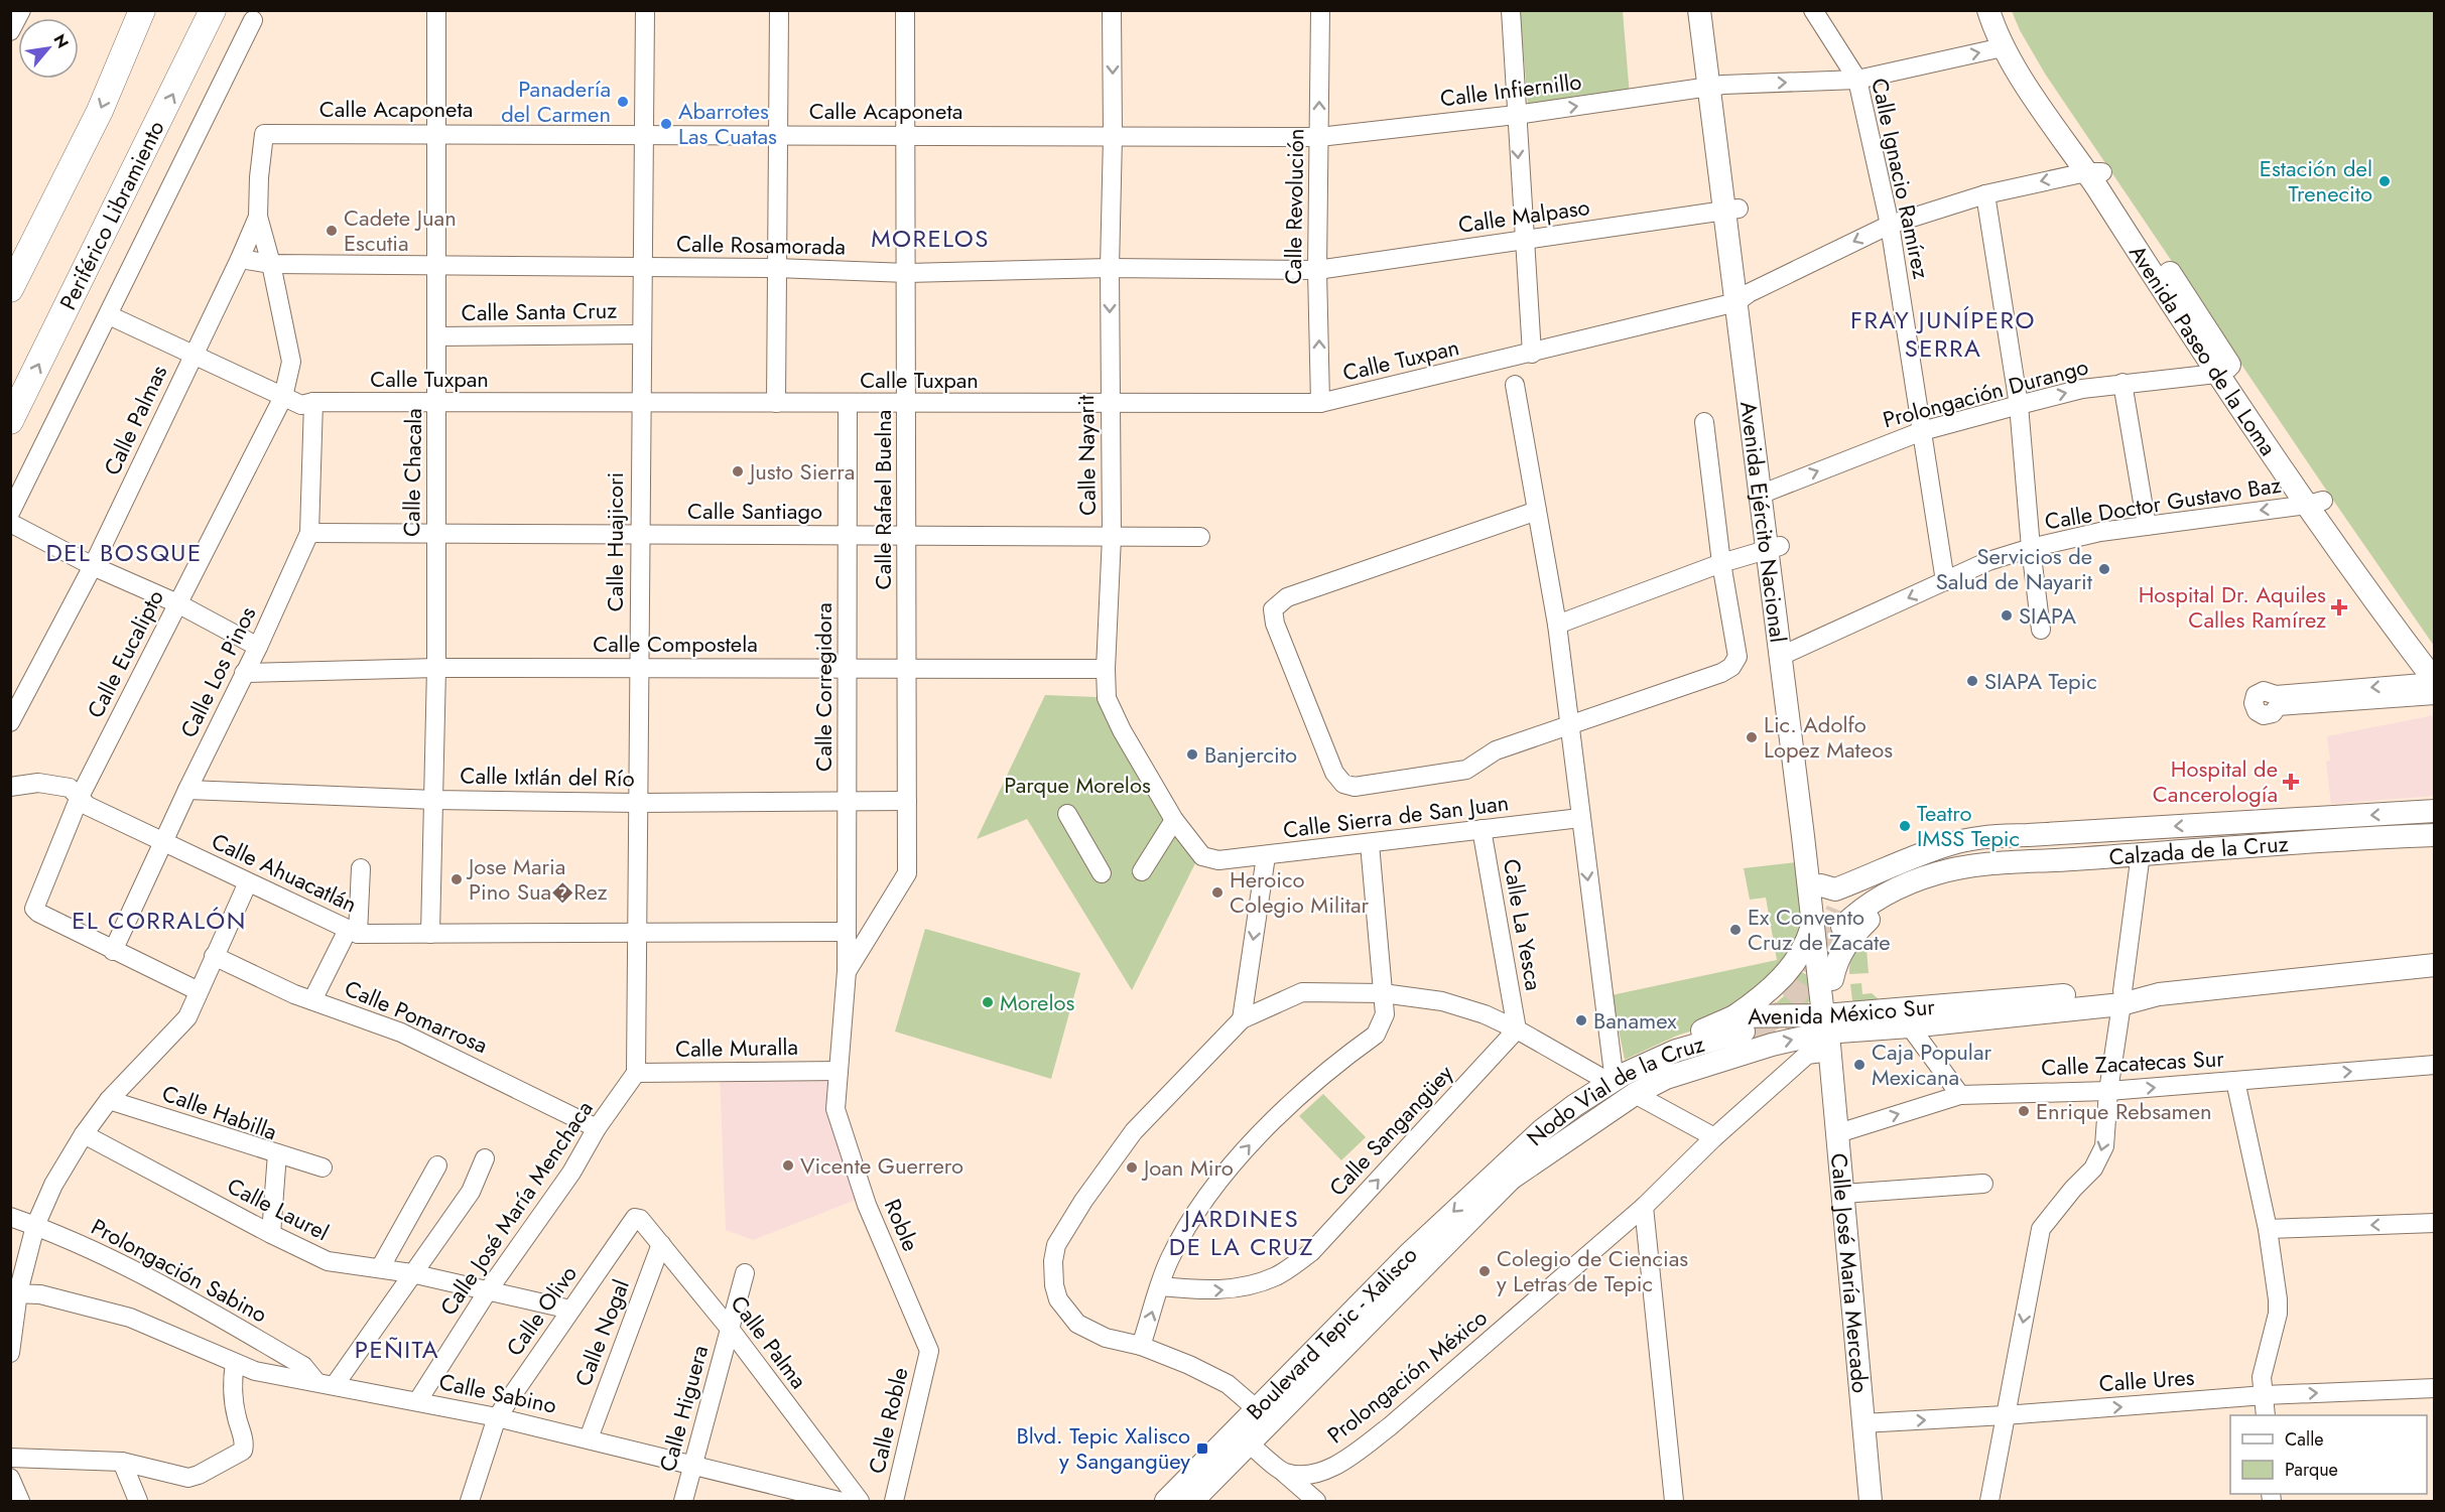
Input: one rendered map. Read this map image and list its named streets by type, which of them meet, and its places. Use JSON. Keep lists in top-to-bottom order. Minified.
{"streets":{"highway":["Periférico Libramiento"],"main road":["Avenida Paseo de la Loma","Avenida Ejército Nacional","Calzada de la Cruz","Avenida México Sur","Nodo Vial de la Cruz","Calle José María Mercado","Boulevard Tepic - Xalisco"],"street":["Calle Infiernillo","Calle Acaponeta","Calle Ignacio Ramírez","Calle Revolución","Calle Malpaso","Calle Rosamorada","Calle Santa Cruz","Calle Tuxpan","Prolongación Durango","Calle Palmas","Calle Nayarit","Calle Chacala","Calle Rafael Buelna","Calle Doctor Gustavo Baz","Calle Santiago","Calle Huajicori","Calle Compostela","Calle Eucalipto","Calle Los Pinos","Calle Corregidora","Calle Ixtlán del Río","Calle Sierra de San Juan","Calle Ahuacatlán","Calle La Yesca","Calle Pomarrosa","Calle Muralla","Calle Zacatecas Sur","Calle Habilla","Calle Sangangüey","Calle José María Menchaca","Calle Laurel","Roble","Prolongación Sabino","Calle Olivo","Calle Nogal","Calle Palma","Prolongación México","Calle Ures","Calle Sabino","Calle Higuera","Calle Roble"]},"crossings":[["Calle Infiernillo","Calle Acaponeta"],["Calle Infiernillo","Calle Revolución"],["Calle Infiernillo","Avenida Ejército Nacional"],["Calle Acaponeta","Calle Revolución"],["Calle Acaponeta","Calle Palmas"],["Calle Acaponeta","Calle Nayarit"],["Calle Acaponeta","Calle Chacala"],["Calle Acaponeta","Calle Rafael Buelna"],["Calle Acaponeta","Calle Huajicori"],["Calle Ignacio Ramírez","Calle Tuxpan"],["Calle Ignacio Ramírez","Prolongación Durango"],["Calle Ignacio Ramírez","Calle Doctor Gustavo Baz"],["Calle Revolución","Calle Malpaso"],["Calle Revolución","Calle Rosamorada"],["Calle Revolución","Calle Tuxpan"],["Calle Malpaso","Calle Rosamorada"],["Calle Malpaso","Avenida Ejército Nacional"],["Calle Rosamorada","Calle Palmas"],["Calle Rosamorada","Calle Nayarit"],["Calle Rosamorada","Calle Chacala"],["Calle Rosamorada","Calle Rafael Buelna"],["Calle Rosamorada","Calle Huajicori"],["Calle Rosamorada","Calle Eucalipto"],["Calle Santa Cruz","Calle Chacala"],["Calle Santa Cruz","Calle Huajicori"],["Avenida Paseo de la Loma","Calle Tuxpan"],["Avenida Paseo de la Loma","Prolongación Durango"],["Avenida Paseo de la Loma","Calle Doctor Gustavo Baz"],["Calle Tuxpan","Calle Palmas"],["Calle Tuxpan","Calle Nayarit"],["Calle Tuxpan","Calle Chacala"],["Calle Tuxpan","Calle Rafael Buelna"],["Calle Tuxpan","Avenida Ejército Nacional"],["Calle Tuxpan","Calle Huajicori"],["Calle Tuxpan","Calle Eucalipto"],["Calle Tuxpan","Calle Los Pinos"],["Calle Tuxpan","Calle Corregidora"],["Prolongación Durango","Avenida Ejército Nacional"],["Calle Palmas","Calle Eucalipto"],["Calle Nayarit","Calle Santiago"],["Calle Nayarit","Calle Compostela"],["Calle Nayarit","Calle Sierra de San Juan"],["Calle Chacala","Calle Santiago"],["Calle Chacala","Calle Compostela"],["Calle Chacala","Calle Ixtlán del Río"],["Calle Chacala","Calle Ahuacatlán"],["Calle Rafael Buelna","Calle Santiago"],["Calle Rafael Buelna","Calle Compostela"],["Calle Rafael Buelna","Calle Corregidora"],["Calle Rafael Buelna","Calle Ixtlán del Río"],["Calle Rafael Buelna","Roble"],["Calle Doctor Gustavo Baz","Avenida Ejército Nacional"],["Calle Santiago","Calle Huajicori"],["Calle Santiago","Calle Los Pinos"],["Calle Santiago","Calle Corregidora"],["Avenida Ejército Nacional","Avenida México Sur"],["Avenida Ejército Nacional","Calle José María Mercado"],["Avenida Ejército Nacional","Prolongación México"],["Calle Huajicori","Calle Compostela"],["Calle Huajicori","Calle Ixtlán del Río"],["Calle Huajicori","Calle Ahuacatlán"],["Calle Huajicori","Calle Muralla"],["Calle Huajicori","Calle José María Menchaca"],["Calle Compostela","Calle Los Pinos"],["Calle Compostela","Calle Corregidora"],["Calle Eucalipto","Calle Los Pinos"],["Calle Eucalipto","Calle Ahuacatlán"],["Calle Los Pinos","Calle Ixtlán del Río"],["Calle Los Pinos","Calle Ahuacatlán"],["Calle Corregidora","Calle Ixtlán del Río"],["Calle Corregidora","Calle Ahuacatlán"],["Calle Corregidora","Roble"],["Calle Sierra de San Juan","Calle La Yesca"],["Calle La Yesca","Calle Sangangüey"],["Avenida México Sur","Nodo Vial de la Cruz"],["Avenida México Sur","Calle José María Mercado"],["Avenida México Sur","Boulevard Tepic - Xalisco"],["Avenida México Sur","Prolongación México"],["Calle Pomarrosa","Calle José María Menchaca"],["Calle Muralla","Calle José María Menchaca"],["Calle Muralla","Roble"],["Calle Zacatecas Sur","Calle José María Mercado"],["Nodo Vial de la Cruz","Boulevard Tepic - Xalisco"],["Calle Habilla","Calle Laurel"],["Calle José María Menchaca","Calle Laurel"],["Calle José María Menchaca","Calle Sabino"],["Calle Laurel","Calle Olivo"],["Roble","Calle Roble"],["Prolongación Sabino","Calle Sabino"],["Calle José María Mercado","Prolongación México"],["Calle José María Mercado","Calle Ures"],["Calle Olivo","Calle Palma"],["Calle Olivo","Calle Sabino"],["Calle Nogal","Calle Palma"],["Calle Nogal","Calle Sabino"],["Calle Palma","Calle Higuera"],["Calle Sabino","Calle Higuera"]],"one_way":["Calle Infiernillo","Calle Revolución","Prolongación Durango","Calle Doctor Gustavo Baz","Calle Ures"],"districts":["MORELOS","FRAY JUNÍPERO SERRA","DEL BOSQUE","EL CORRALÓN","JARDINES DE LA CRUZ","PEÑITA"],"parks":["Parque Morelos"],"places":{"other":["Panadería del Carmen","Abarrotes Las Cuatas","Estación del Trenecito","Cadete Juan Escutia","Justo Sierra","Servicios de Salud de Nayarit","SIAPA","SIAPA Tepic","Lic. Adolfo Lopez Mateos","Banjercito","Teatro IMSS Tepic","Jose Maria Pino Sua�Rez","Heroico Colegio Militar","Ex Convento Cruz de Zacate","Morelos","Banamex","Caja Popular Mexicana","Enrique Rebsamen","Vicente Guerrero","Joan Miro","Colegio de Ciencias y Letras de Tepic"],"health":["Hospital Dr. Aquiles Calles Ramírez","Hospital de Cancerología"],"transit":["Blvd. Tepic Xalisco y Sangangüey"]},"legend":["Calle","Parque"],"north":"top right"}
